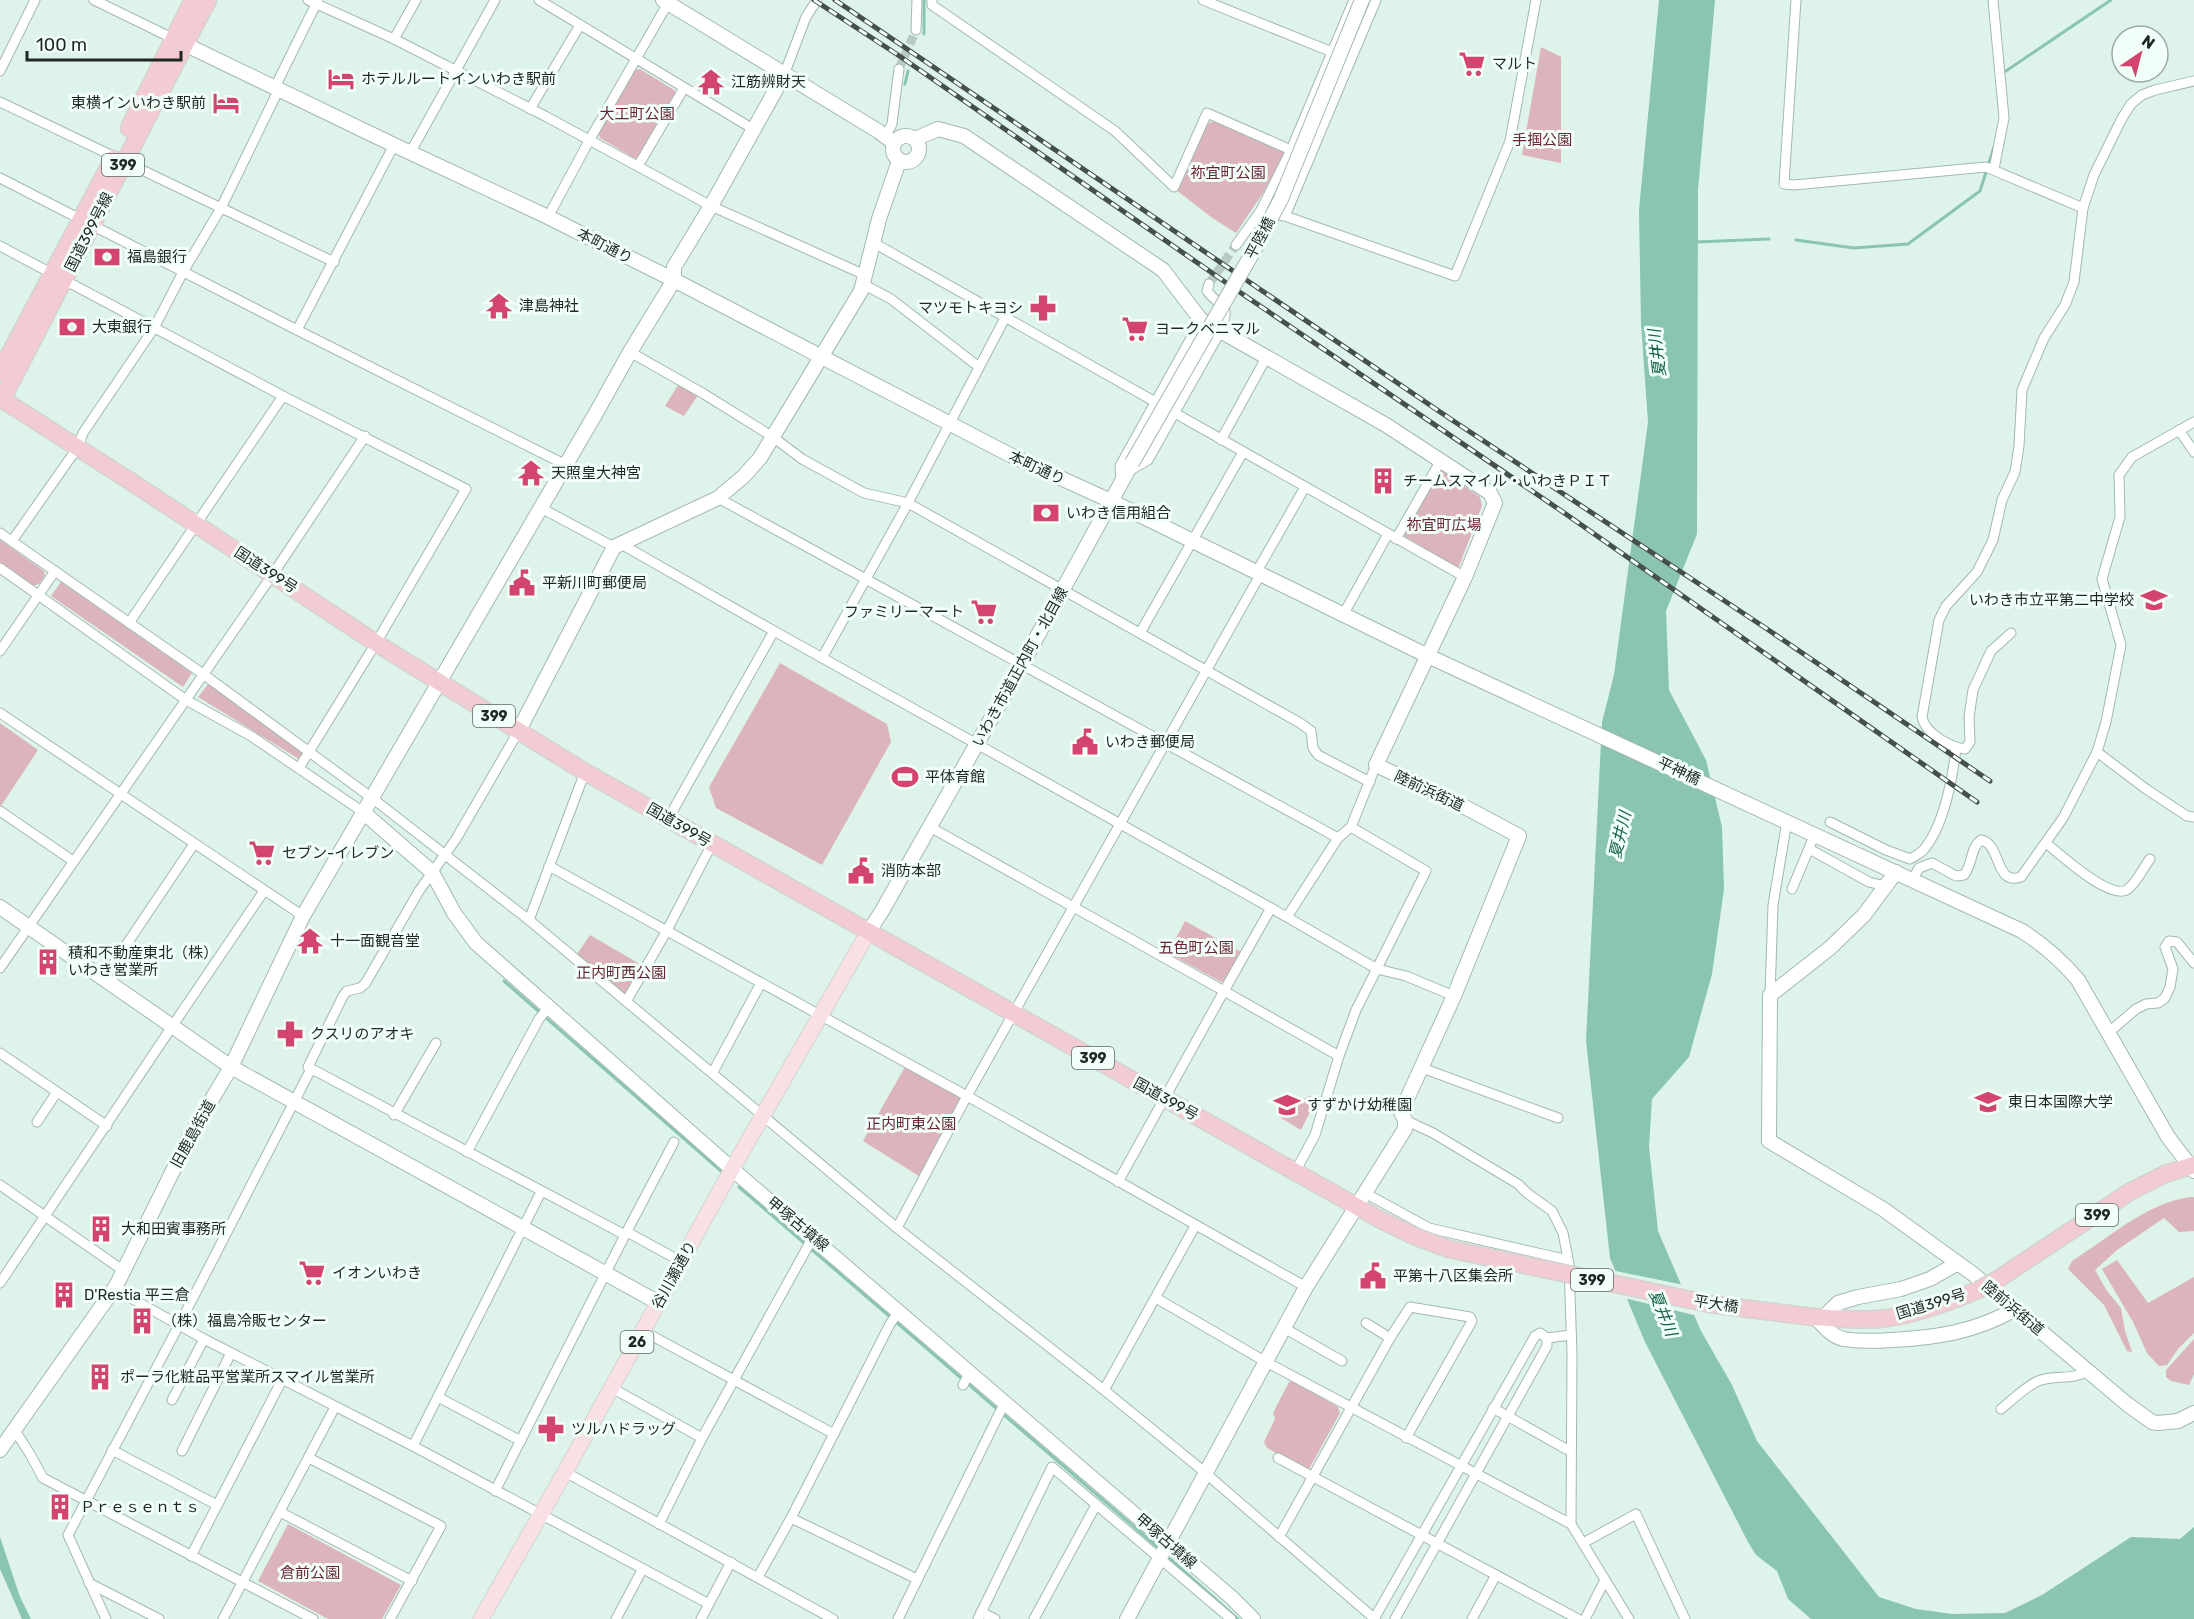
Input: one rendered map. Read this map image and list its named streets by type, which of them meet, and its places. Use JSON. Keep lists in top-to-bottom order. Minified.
{"streets":{"highway":["399","国道399号線","国道399号","平大橋"],"main road":["谷川瀬通り","26"],"street":["平陸橋","本町通り","いわき市道正内町・北目線","平神橋","陸前浜街道","旧鹿島街道","甲塚古墳線"]},"crossings":[["国道399号線","本町通り"],["国道399号線","国道399号"],["平陸橋","いわき市道正内町・北目線"],["本町通り","いわき市道正内町・北目線"],["国道399号","いわき市道正内町・北目線"],["国道399号","平神橋"],["国道399号","谷川瀬通り"],["国道399号","平大橋"],["いわき市道正内町・北目線","谷川瀬通り"],["平神橋","陸前浜街道"],["旧鹿島街道","甲塚古墳線"],["甲塚古墳線","谷川瀬通り"]],"water":["夏井川"],"parks":["大工町公園","手掴公園","祢宜町公園","祢宜町広場","五色町公園","正内町西公園","正内町東公園","倉前公園"],"places":{"supermarket":["マルト","ヨークベニマル","ファミリーマート","セブン-イレブン","イオンいわき"],"hotel":["ホテルルートインいわき駅前","東横インいわき駅前"],"temple":["江筋辨財天","津島神社","天照皇大神宮","十一面観音堂"],"bank":["福島銀行","大東銀行","いわき信用組合"],"pharmacy":["マツモトキヨシ","クスリのアオキ","ツルハドラッグ"],"building":["チームスマイル・いわきＰＩＴ","積和不動産東北（株） いわき営業所","大和田賓事務所","D'Restia 平三倉","（株）福島冷販センター","ポーラ化粧品平営業所スマイル営業所","Ｐｒｅｓｅｎｔｓ"],"public building":["平新川町郵便局","いわき郵便局","消防本部","平第十八区集会所"],"school or university":["いわき市立平第二中学校","東日本国際大学","すずかけ幼稚園"],"sports":["平体育館"]},"scale_bar":"100 m","north":"top right"}
